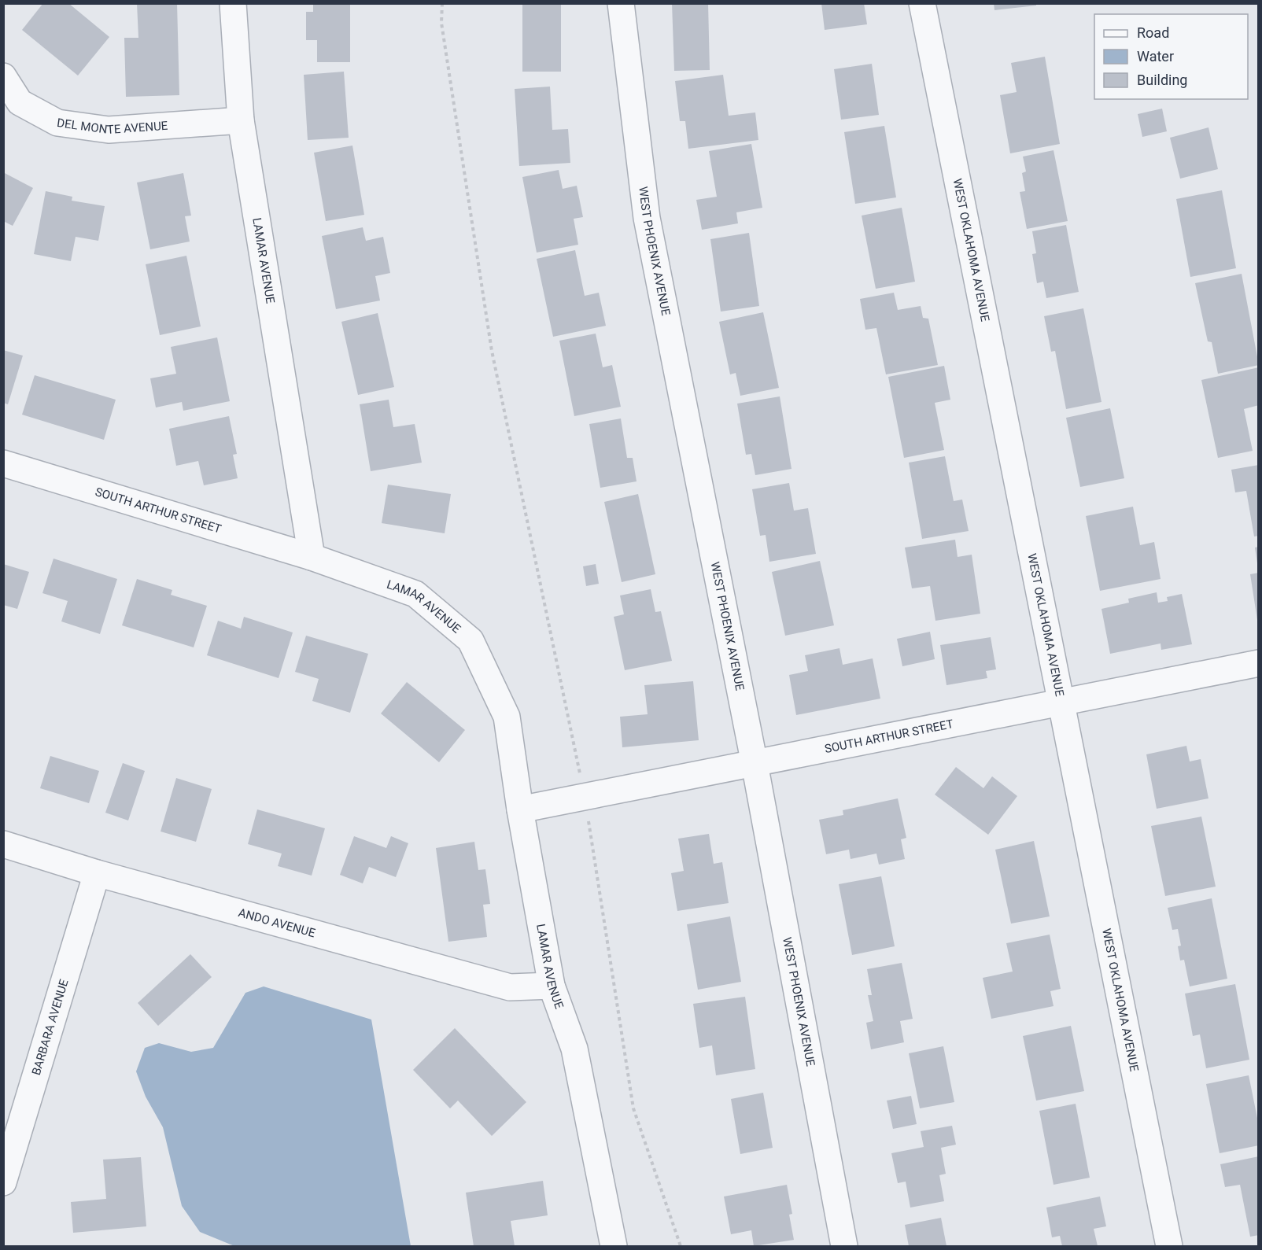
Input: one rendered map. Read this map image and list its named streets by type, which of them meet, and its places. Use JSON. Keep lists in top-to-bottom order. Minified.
{"streets":{"street":["DEL MONTE AVENUE","WEST PHOENIX AVENUE","WEST OKLAHOMA AVENUE","LAMAR AVENUE","SOUTH ARTHUR STREET","ANDO AVENUE","BARBARA AVENUE"]},"crossings":[["DEL MONTE AVENUE","LAMAR AVENUE"],["WEST PHOENIX AVENUE","SOUTH ARTHUR STREET"],["WEST OKLAHOMA AVENUE","SOUTH ARTHUR STREET"],["LAMAR AVENUE","SOUTH ARTHUR STREET"],["LAMAR AVENUE","ANDO AVENUE"],["ANDO AVENUE","BARBARA AVENUE"]],"legend":["Road","Water","Building"]}
